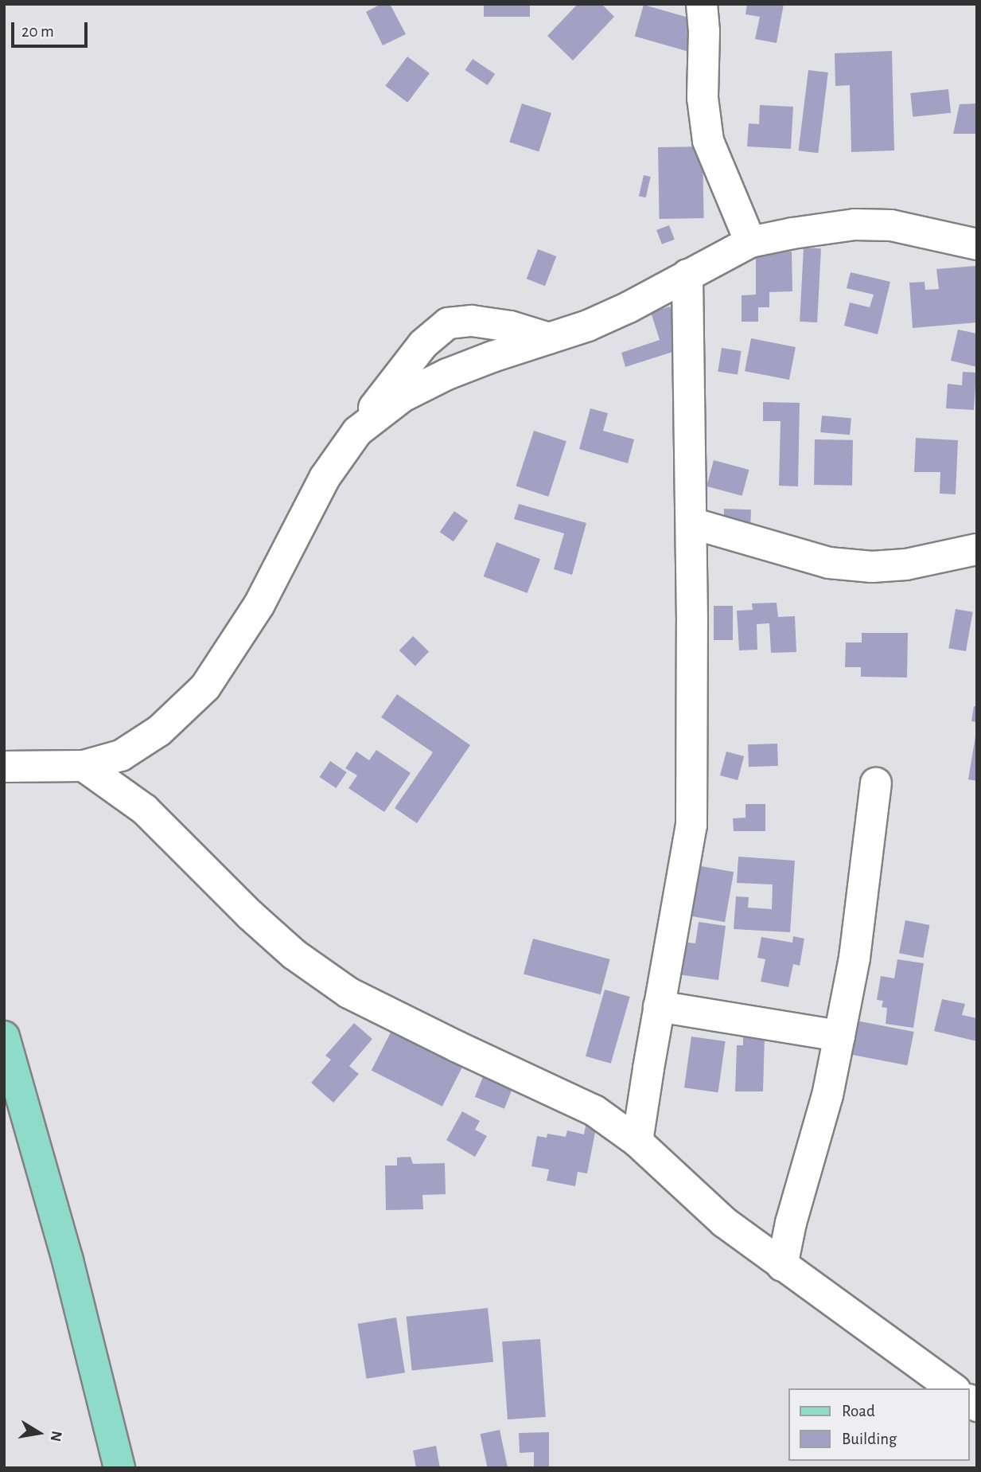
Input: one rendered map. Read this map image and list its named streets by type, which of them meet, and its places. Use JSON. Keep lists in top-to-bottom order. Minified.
{"legend":["Road","Building"],"scale_bar":"20 m","north":"right"}
